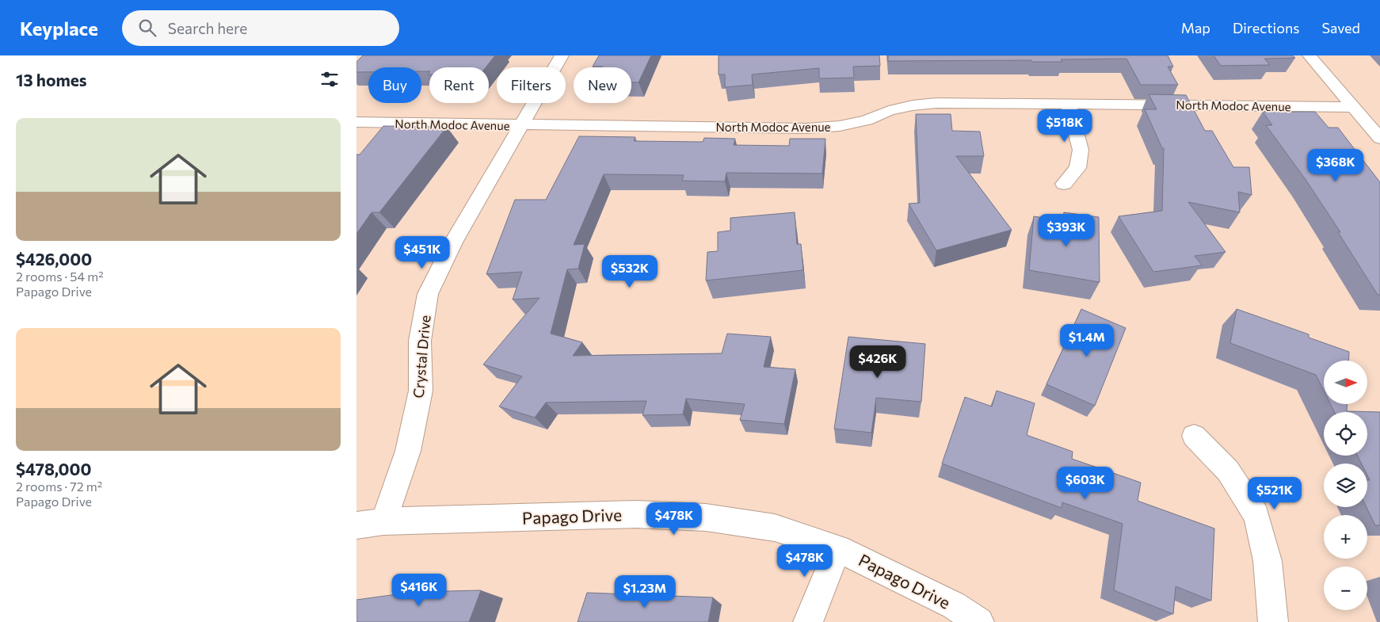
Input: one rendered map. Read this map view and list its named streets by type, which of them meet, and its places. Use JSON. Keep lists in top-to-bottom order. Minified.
{"streets":{"street":["North Modoc Avenue","Crystal Drive","Papago Drive"]},"crossings":[["North Modoc Avenue","Crystal Drive"],["Crystal Drive","Papago Drive"]],"north":"right","page":{"header":"Keyplace","search":"Search here","nav":["Map","Directions","Saved"],"heading":"13 homes","chip":["Buy","Rent","Filters","New"],"list":[{"name":"$426,000","note":"2 rooms · 54 m² · Papago Drive"},{"name":"$478,000","note":"2 rooms · 72 m² · Papago Drive"}],"price":["$518K","$368K","$393K","$451K","$532K","$1.4M","$426K","$603K","$521K","$478K","$478K","$416K","$1.23M"],"map_buttons":["+","−"]}}
